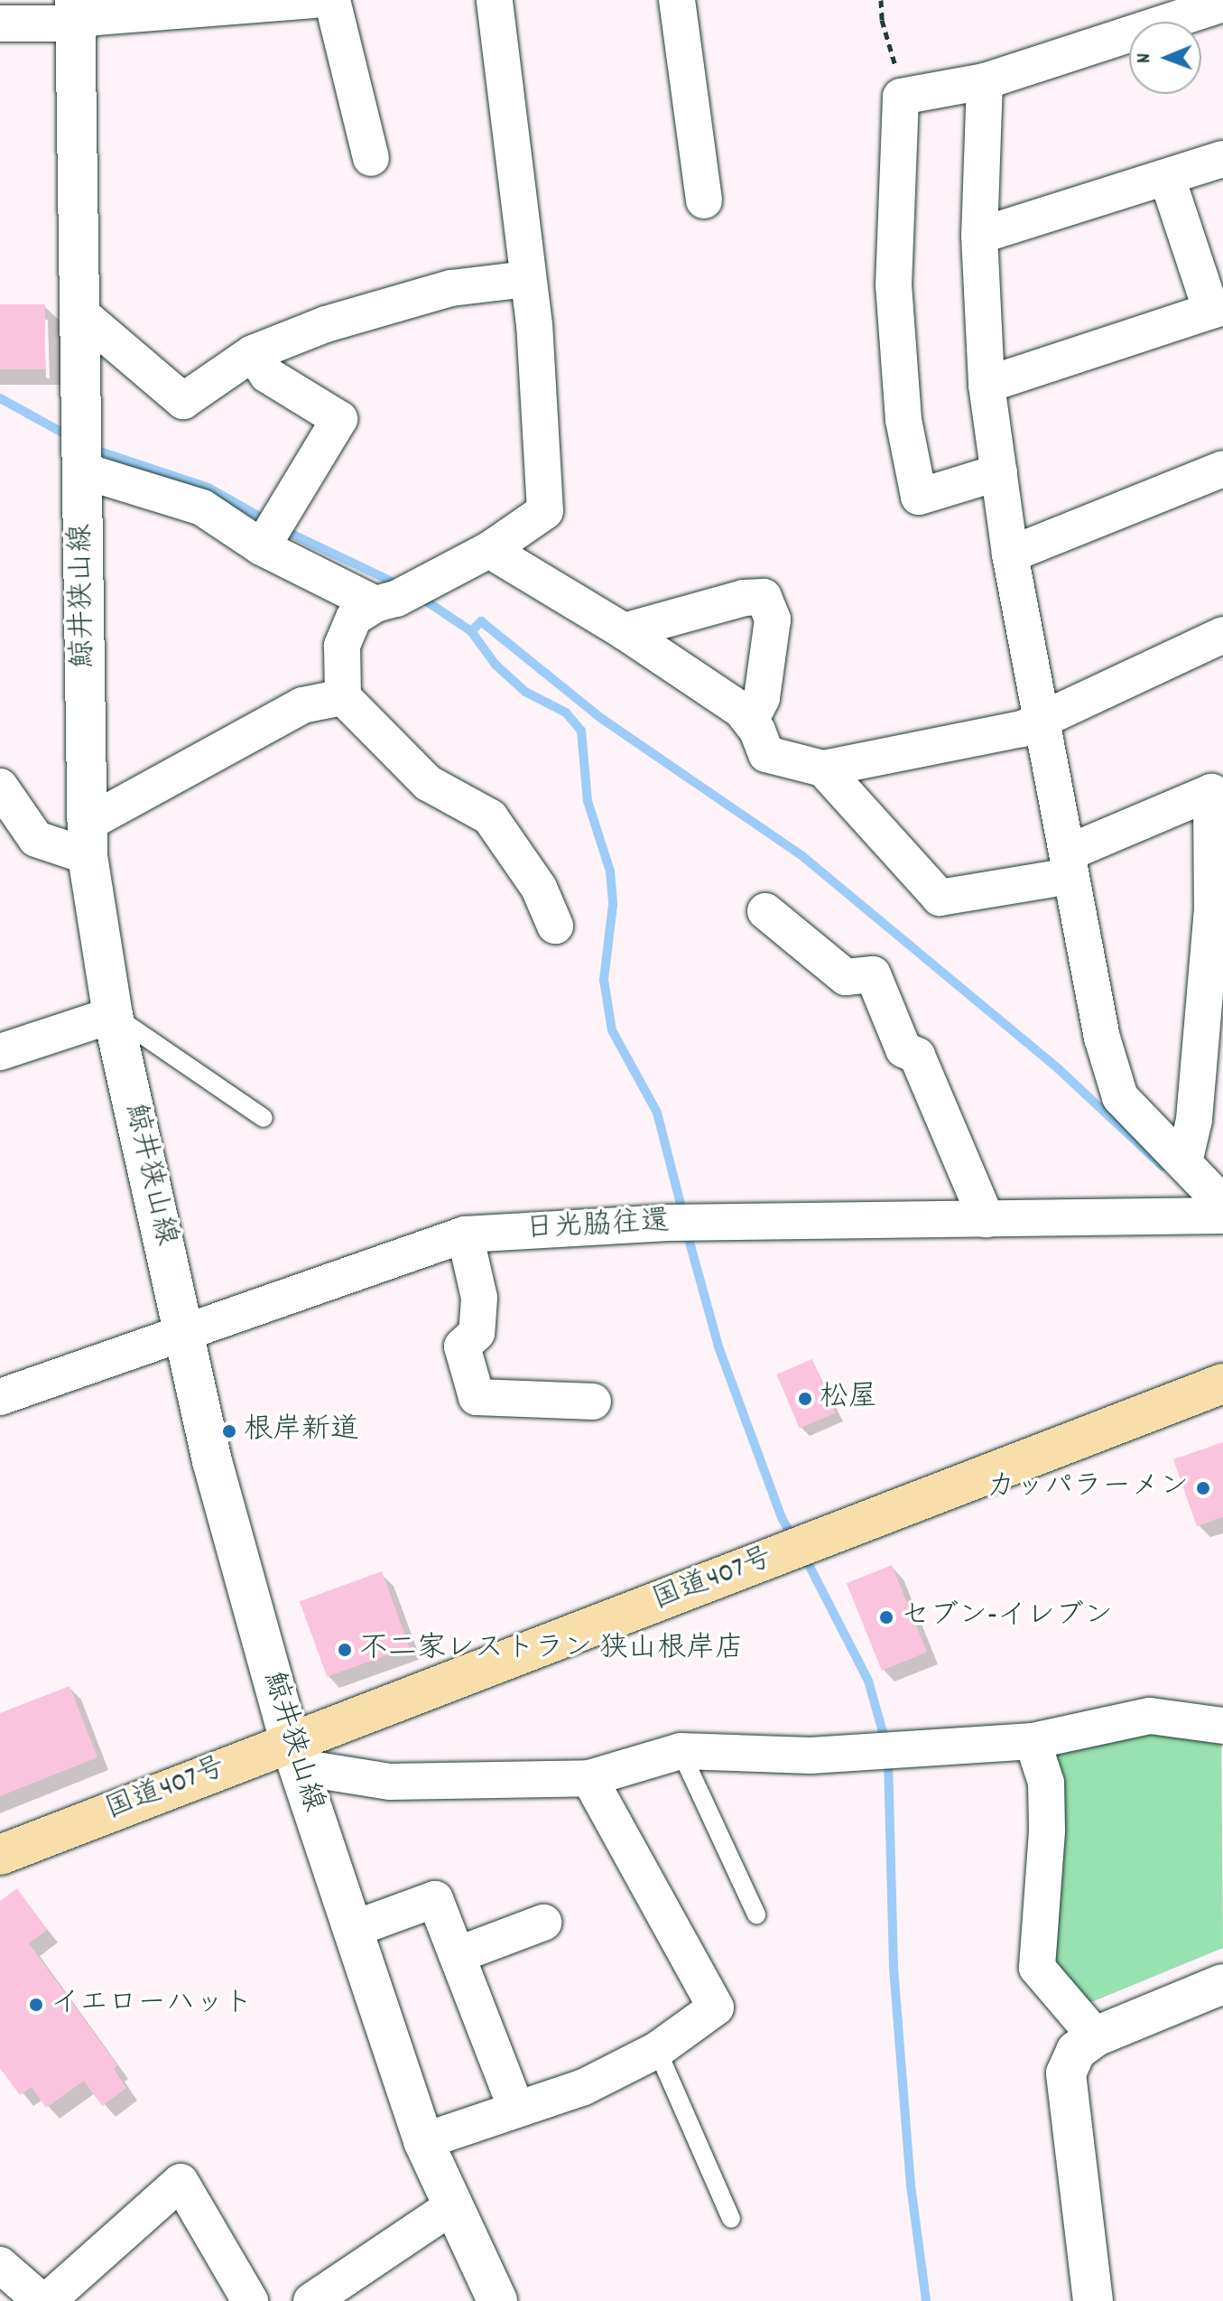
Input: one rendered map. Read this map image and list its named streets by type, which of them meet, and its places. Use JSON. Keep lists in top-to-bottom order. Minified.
{"streets":{"highway":["国道407号"],"main road":["鯨井狭山線"],"street":["日光脇往還"]},"crossings":[["鯨井狭山線","日光脇往還"],["鯨井狭山線","国道407号"]],"places":["松屋","根岸新道","カッパラーメン","セブン-イレブン","不二家レストラン 狭山根岸店","イエローハット"],"north":"left"}
